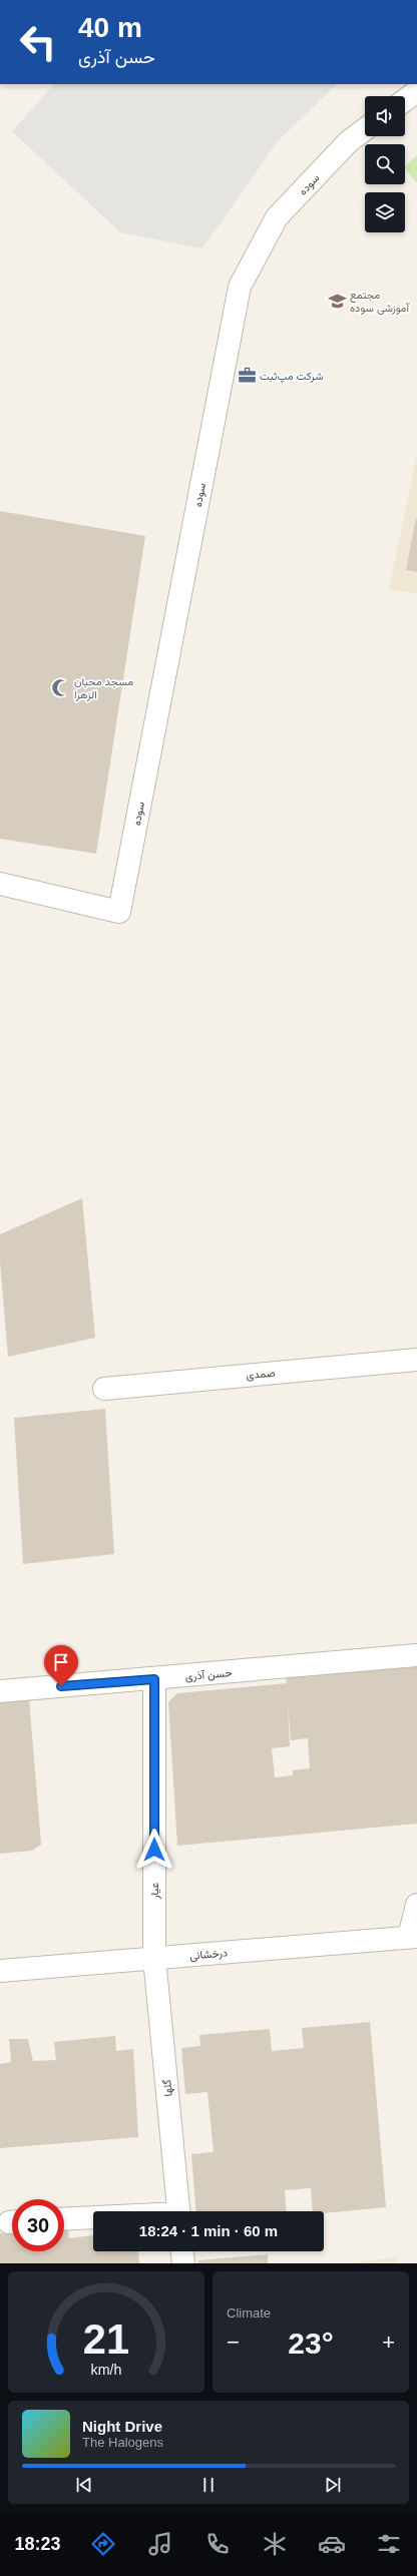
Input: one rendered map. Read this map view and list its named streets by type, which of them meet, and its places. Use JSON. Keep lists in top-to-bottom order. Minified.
{"streets":{"street":["سوده","صمدی","حسن آذری","عیار","درخشانی","گلها"]},"crossings":[["حسن آذری","عیار"],["عیار","درخشانی"],["عیار","گلها"],["درخشانی","گلها"]],"places":{"school or university":["مجتمع آموزشی سوده"],"office":["شرکت مپ‌ثبت"],"mosque":["مسجد محبان الزهرا"]},"page":{"turn":["40 m","حسن آذری"],"limit":"30","trip":"18:24 · 1 min · 60 m","tile":"Climate","heat":["−","23°","+"],"song":["Night Drive","The Halogens"],"tabs":"18:23","gauge":["21","km/h"]}}
